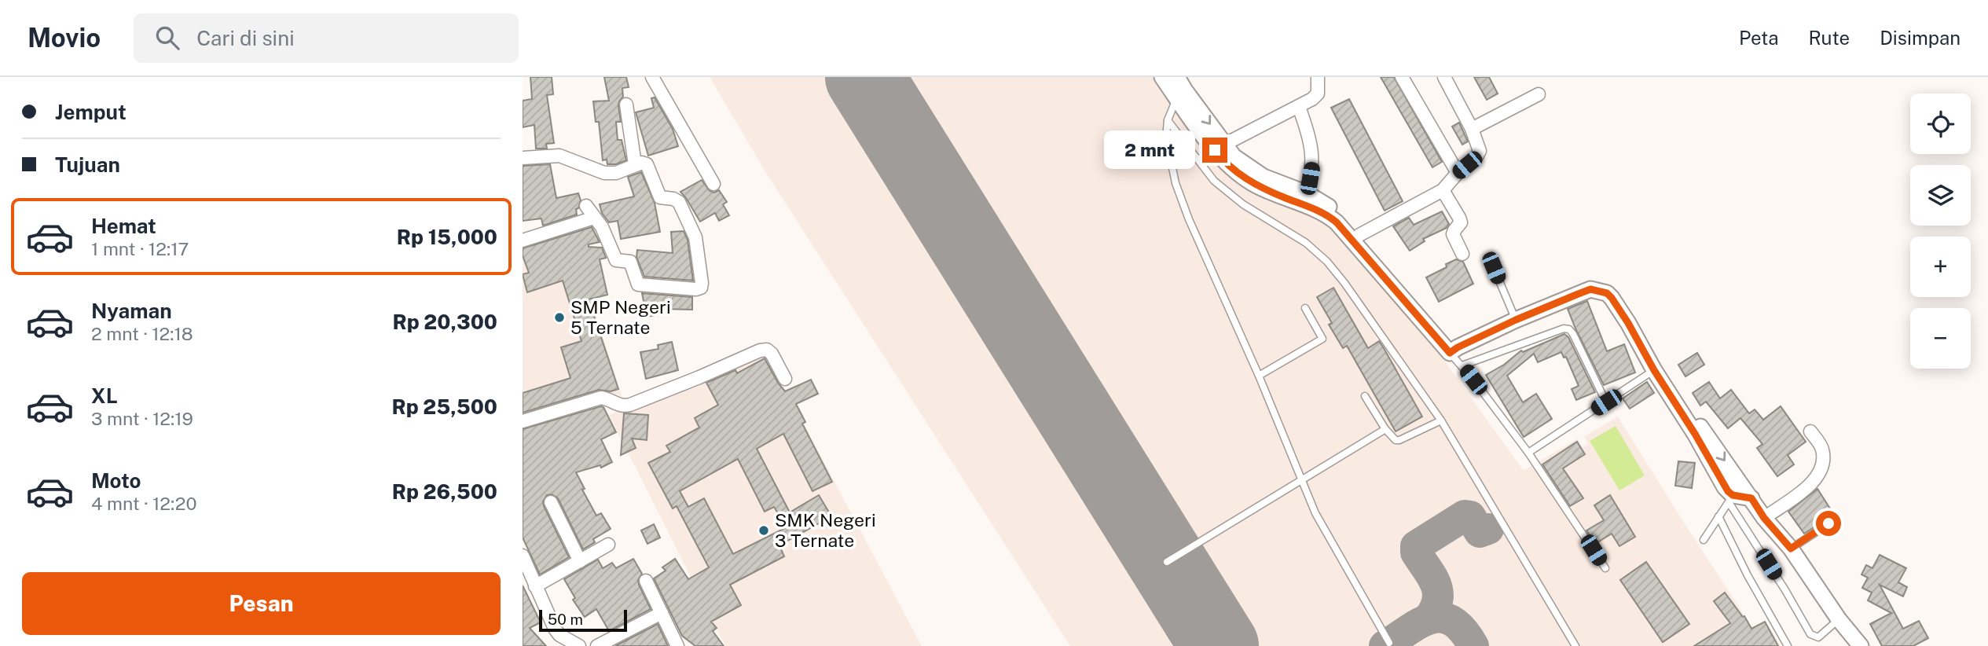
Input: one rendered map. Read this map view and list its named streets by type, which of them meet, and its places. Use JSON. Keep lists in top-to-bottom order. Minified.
{"places":["SMP Negeri 5 Ternate","SMK Negeri 3 Ternate"],"scale_bar":"50 m","page":{"header":"Movio","search":"Cari di sini","nav":["Peta","Rute","Disimpan"],"banner":["Jemput","Tujuan"],"map_buttons":["+","−"],"bubble":"2 mnt","list":[{"name":"Hemat","note":"1 mnt · 12:17","value":"Rp 15,000"},{"name":"Nyaman","note":"2 mnt · 12:18","value":"Rp 20,300"},{"name":"XL","note":"3 mnt · 12:19","value":"Rp 25,500"},{"name":"Moto","note":"4 mnt · 12:20","value":"Rp 26,500"}],"buttons":"Pesan","scale":"50 m"}}
